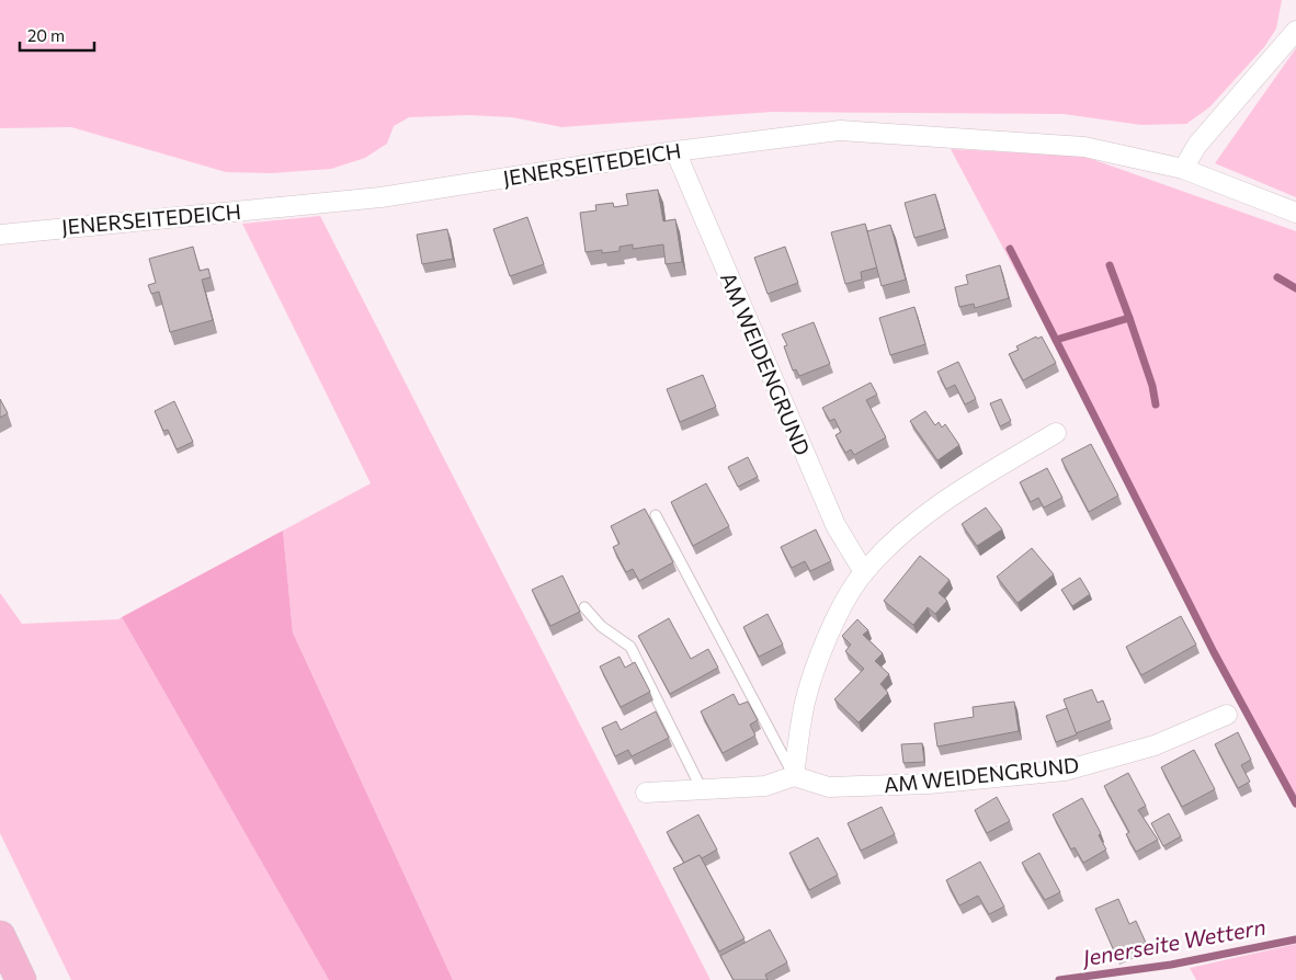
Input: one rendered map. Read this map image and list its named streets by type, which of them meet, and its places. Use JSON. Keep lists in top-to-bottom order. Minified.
{"streets":{"street":["JENERSEITEDEICH","AM WEIDENGRUND"]},"crossings":[["JENERSEITEDEICH","AM WEIDENGRUND"]],"water":["Jenerseite Wettern"],"scale_bar":"20 m"}
